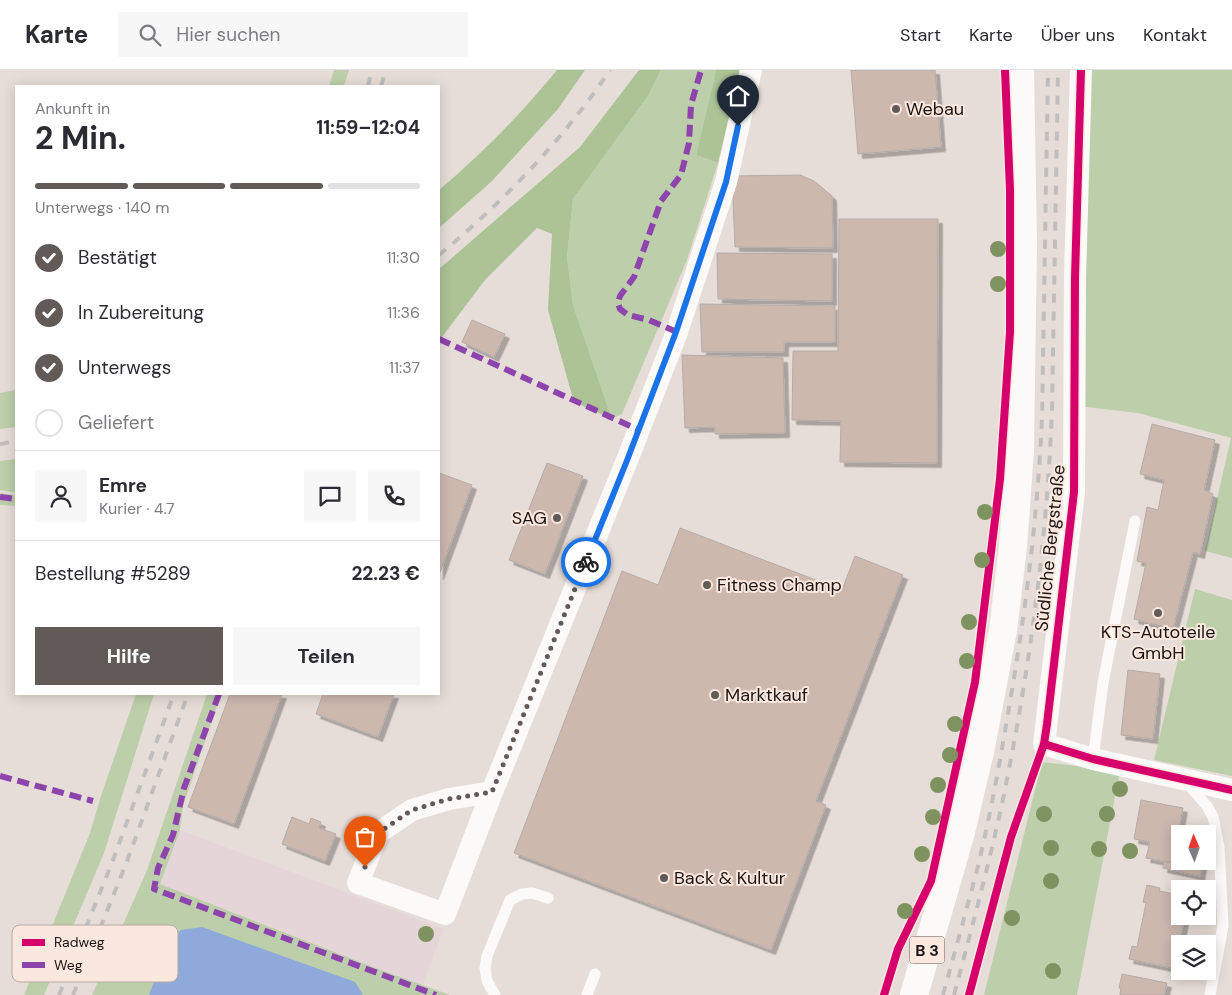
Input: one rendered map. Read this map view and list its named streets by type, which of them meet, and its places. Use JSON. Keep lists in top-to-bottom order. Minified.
{"streets":{"main road":["B 3"],"street":["Südliche Bergstraße"]},"places":["Webau","SAG","Fitness Champ","KTS-Autoteile GmbH","Marktkauf","Back & Kultur"],"legend":["Radweg","Weg"],"north":"top","page":{"header":"Karte","search":"Hier suchen","nav":["Start","Karte","Über uns","Kontakt"],"heading":["2 Min.","Ankunft in","11:59–12:04"],"panel":["Emre","Kurier · 4.7","Bestellung #5289","22.23 €"],"bar":"Unterwegs · 140 m","list":[["Bestätigt","11:30"],["In Zubereitung","11:36"],["Unterwegs","11:37"],"Geliefert"],"buttons":["Hilfe","Teilen"]}}
